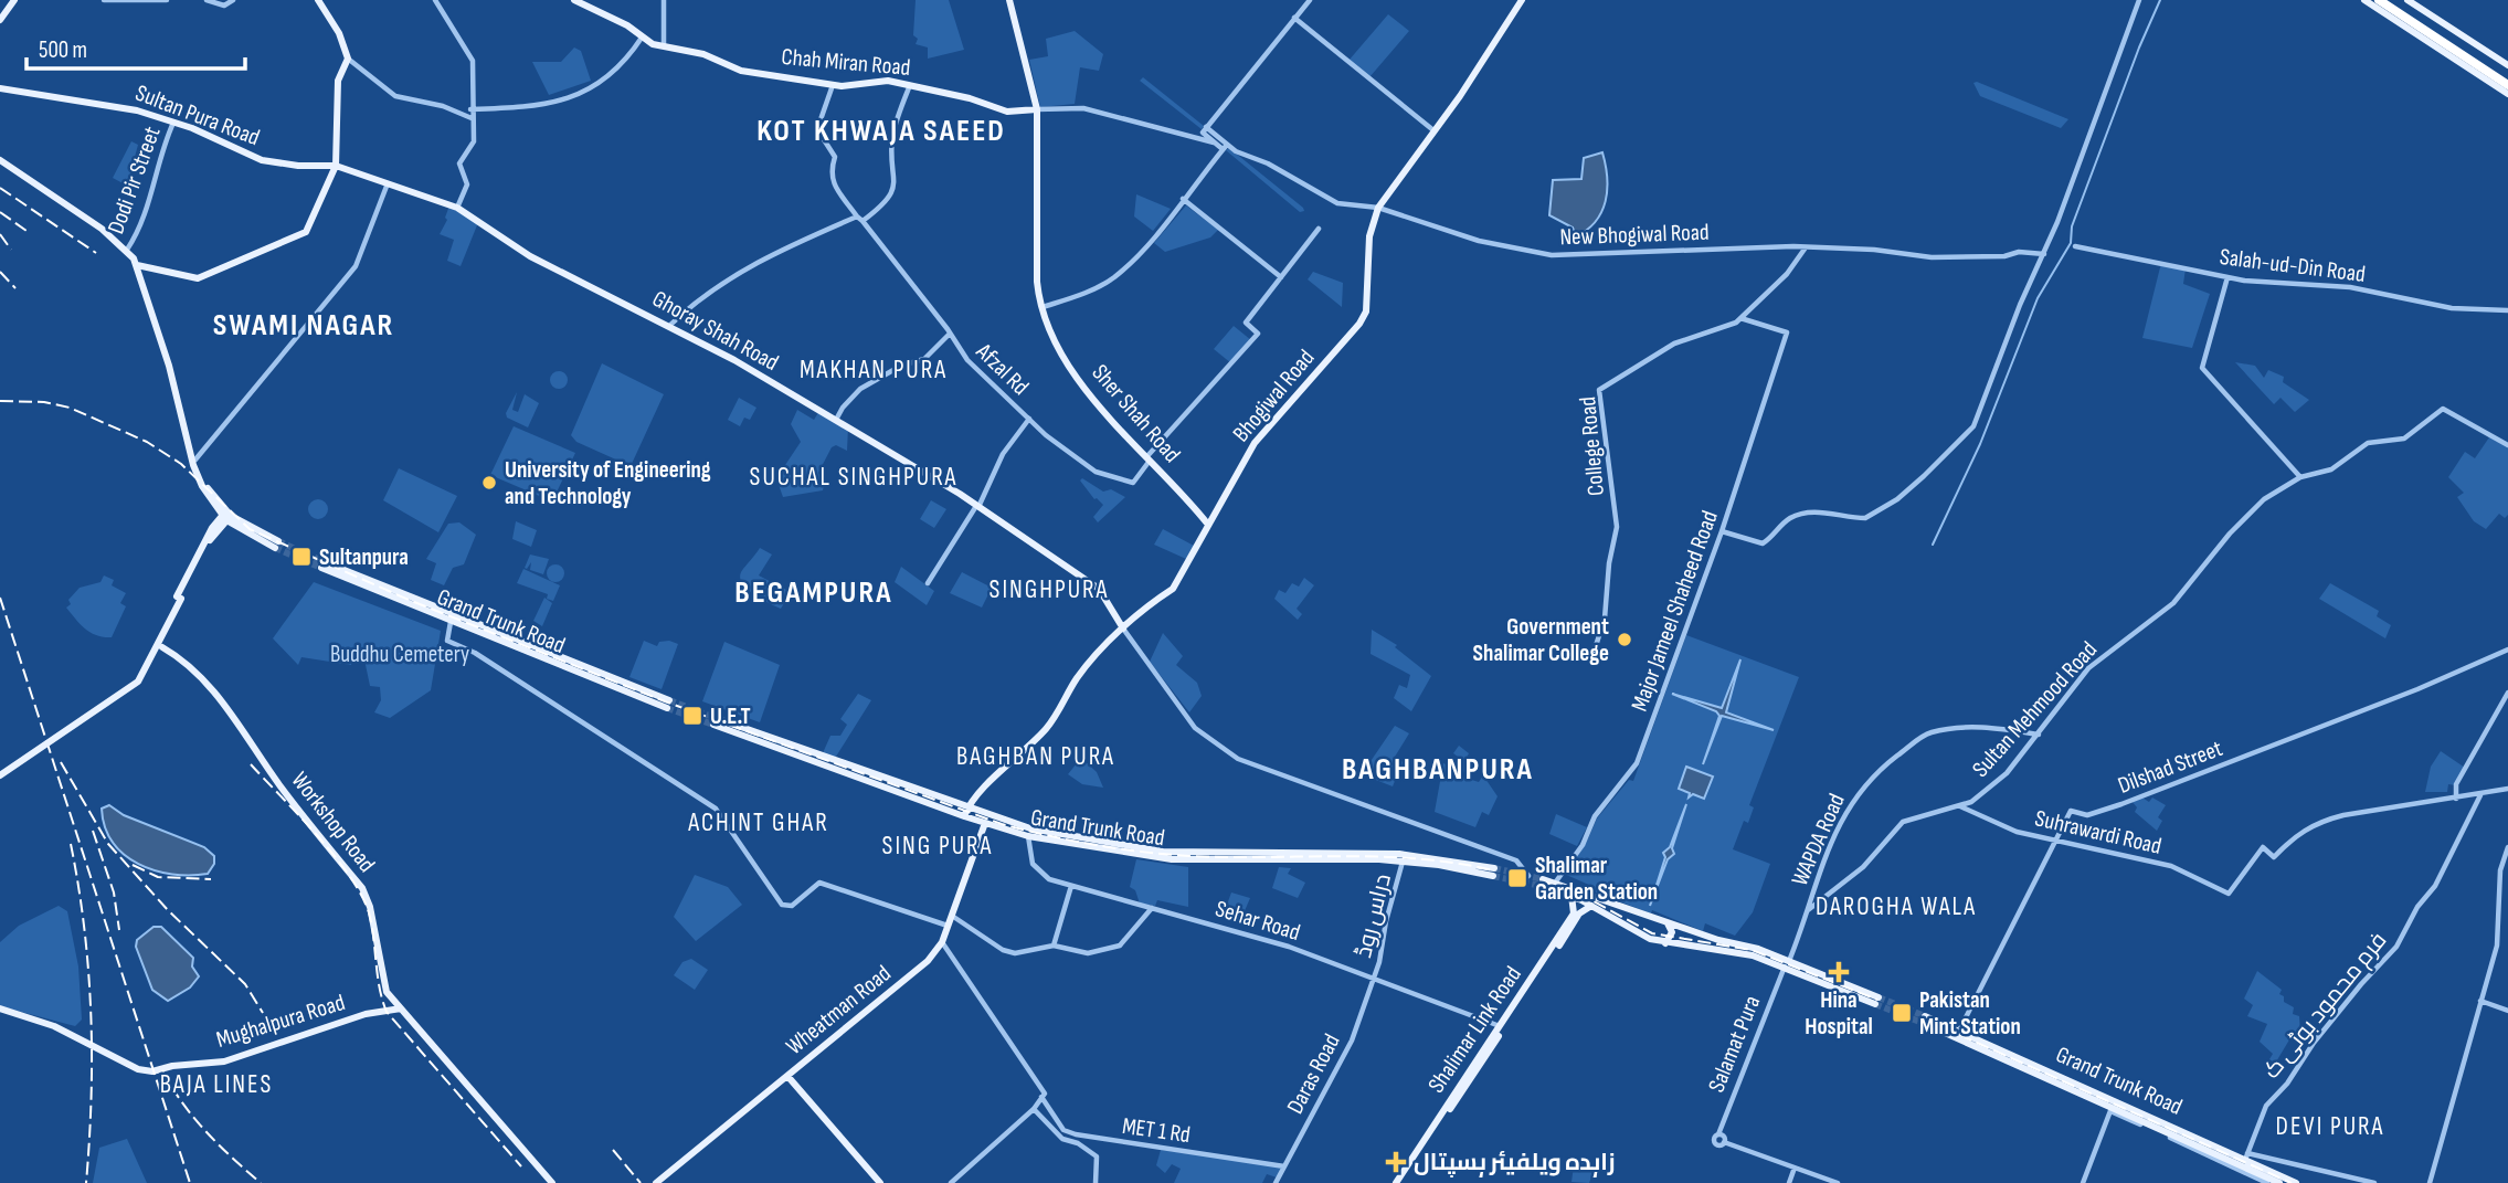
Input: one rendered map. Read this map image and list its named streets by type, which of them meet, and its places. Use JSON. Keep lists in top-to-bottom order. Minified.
{"streets":{"main road":["Chah Miran Road","Sultan Pura Road","Ghoray Shah Road","Bhogiwal Road","Sher Shah Road","Grand Trunk Road","Workshop Road","Wheatman Road","Mughalpura Road","Shalimar Link Road"],"street":["Dodi Pir Street","New Bhogiwal Road","Salah-ud-Din Road","Afzal Rd","College Road","Major Jameel Shaheed Road","Sultan Mehmood Road","Dilshad Street","Suhrawardi Road","WAPDA Road","دراس روڈ","Sehar Road","فرم محمود بوٹی ک","Salamat Pura","Daras Road","MET 1 Rd"]},"crossings":[["Chah Miran Road","Afzal Rd"],["Chah Miran Road","Sher Shah Road"],["Sultan Pura Road","Dodi Pir Street"],["Sultan Pura Road","Ghoray Shah Road"],["New Bhogiwal Road","Bhogiwal Road"],["New Bhogiwal Road","College Road"],["Ghoray Shah Road","Bhogiwal Road"],["Afzal Rd","Sher Shah Road"],["Bhogiwal Road","Sher Shah Road"],["Bhogiwal Road","Grand Trunk Road"],["College Road","Major Jameel Shaheed Road"],["Grand Trunk Road","Dilshad Street"],["Grand Trunk Road","دراس روڈ"],["Grand Trunk Road","Sehar Road"],["Grand Trunk Road","فرم محمود بوٹی ک"],["Grand Trunk Road","Wheatman Road"],["Sultan Mehmood Road","Suhrawardi Road"],["Sultan Mehmood Road","WAPDA Road"],["Dilshad Street","Suhrawardi Road"],["Workshop Road","Mughalpura Road"],["WAPDA Road","Salamat Pura"],["دراس روڈ","Sehar Road"],["دراس روڈ","Daras Road"],["Sehar Road","Shalimar Link Road"],["Sehar Road","Daras Road"],["Wheatman Road","MET 1 Rd"],["Daras Road","MET 1 Rd"]],"districts":["KOT KHWAJA SAEED","SWAMI NAGAR","MAKHAN PURA","SUCHAL SINGHPURA","SINGHPURA","BEGAMPURA","BAGHBAN PURA","BAGHBANPURA","ACHINT GHAR","SING PURA","DAROGHA WALA","BAJA LINES","DEVI PURA"],"parks":["Buddhu Cemetery"],"places":{"other":["University of Engineering and Technology","Government Shalimar College"],"transit":["Sultanpura","U.E.T","Shalimar Garden Station","Pakistan Mint Station"],"health":["Hina Hospital","زاہدہ ویلفیئر ہسپتال"]},"scale_bar":"500 m"}
